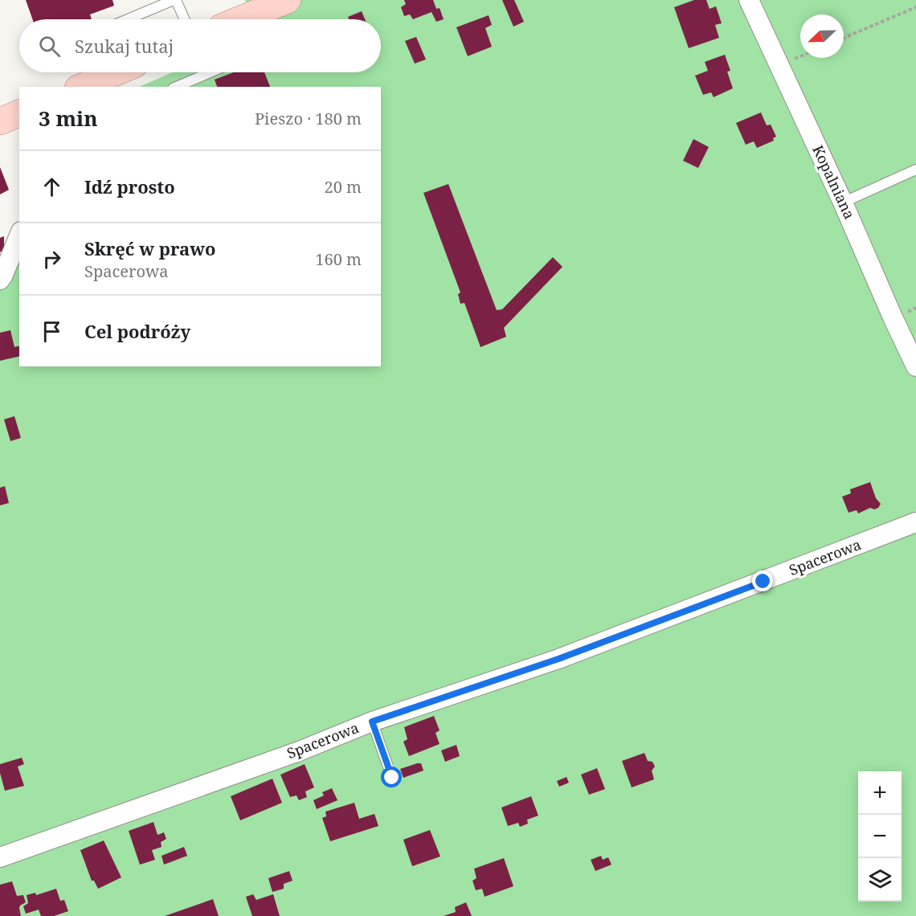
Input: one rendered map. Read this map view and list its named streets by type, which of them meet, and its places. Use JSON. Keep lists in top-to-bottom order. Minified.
{"streets":{"street":["Kopalniana","Spacerowa"]},"north":"bottom left","page":{"search":"Szukaj tutaj","heading":["3 min","Pieszo · 180 m"],"list":[["Idź prosto","20 m"],["Skręć w prawo","Spacerowa","160 m"],"Cel podróży"],"map_buttons":["+","−"]}}
